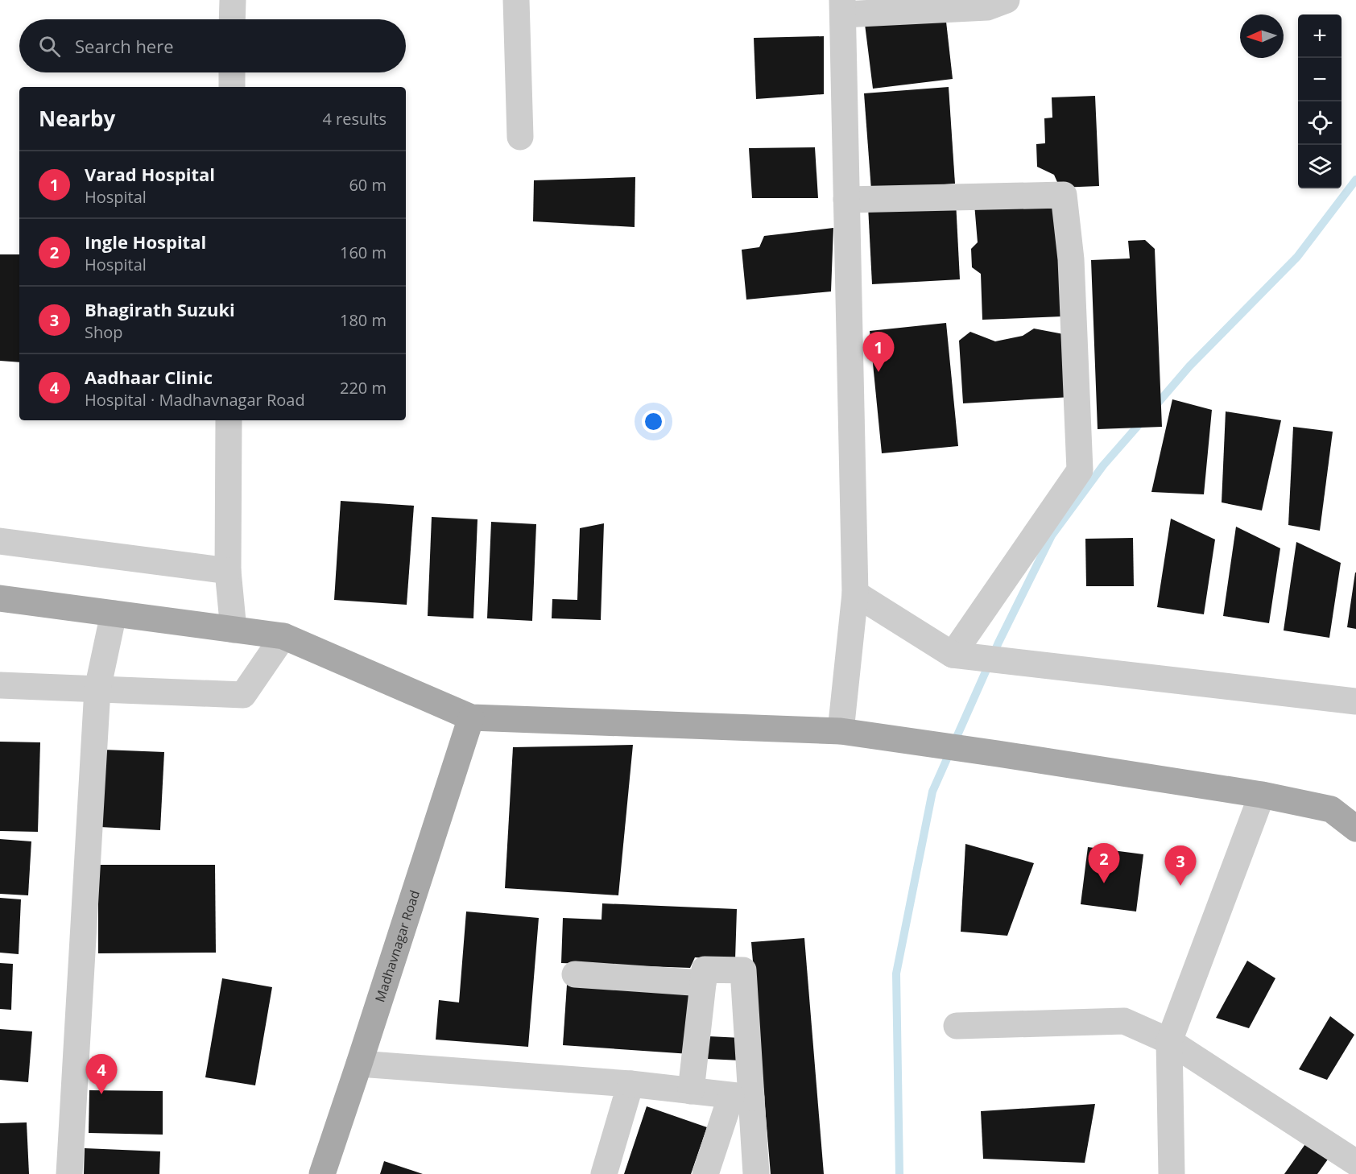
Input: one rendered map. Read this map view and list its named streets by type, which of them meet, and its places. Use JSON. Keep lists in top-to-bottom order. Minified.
{"streets":{"main road":["Madhavnagar Road"]},"north":"left","page":{"map_buttons":["+","−"],"search":"Search here","heading":["Nearby","4 results"],"list":[{"mark":"1","name":"Varad Hospital","note":"Hospital","value":"60 m"},{"mark":"2","name":"Ingle Hospital","note":"Hospital","value":"160 m"},{"mark":"3","name":"Bhagirath Suzuki","note":"Shop","value":"180 m"},{"mark":"4","name":"Aadhaar Clinic","note":"Hospital · Madhavnagar Road","value":"220 m"}],"pins":["1","2","3","4"]}}
